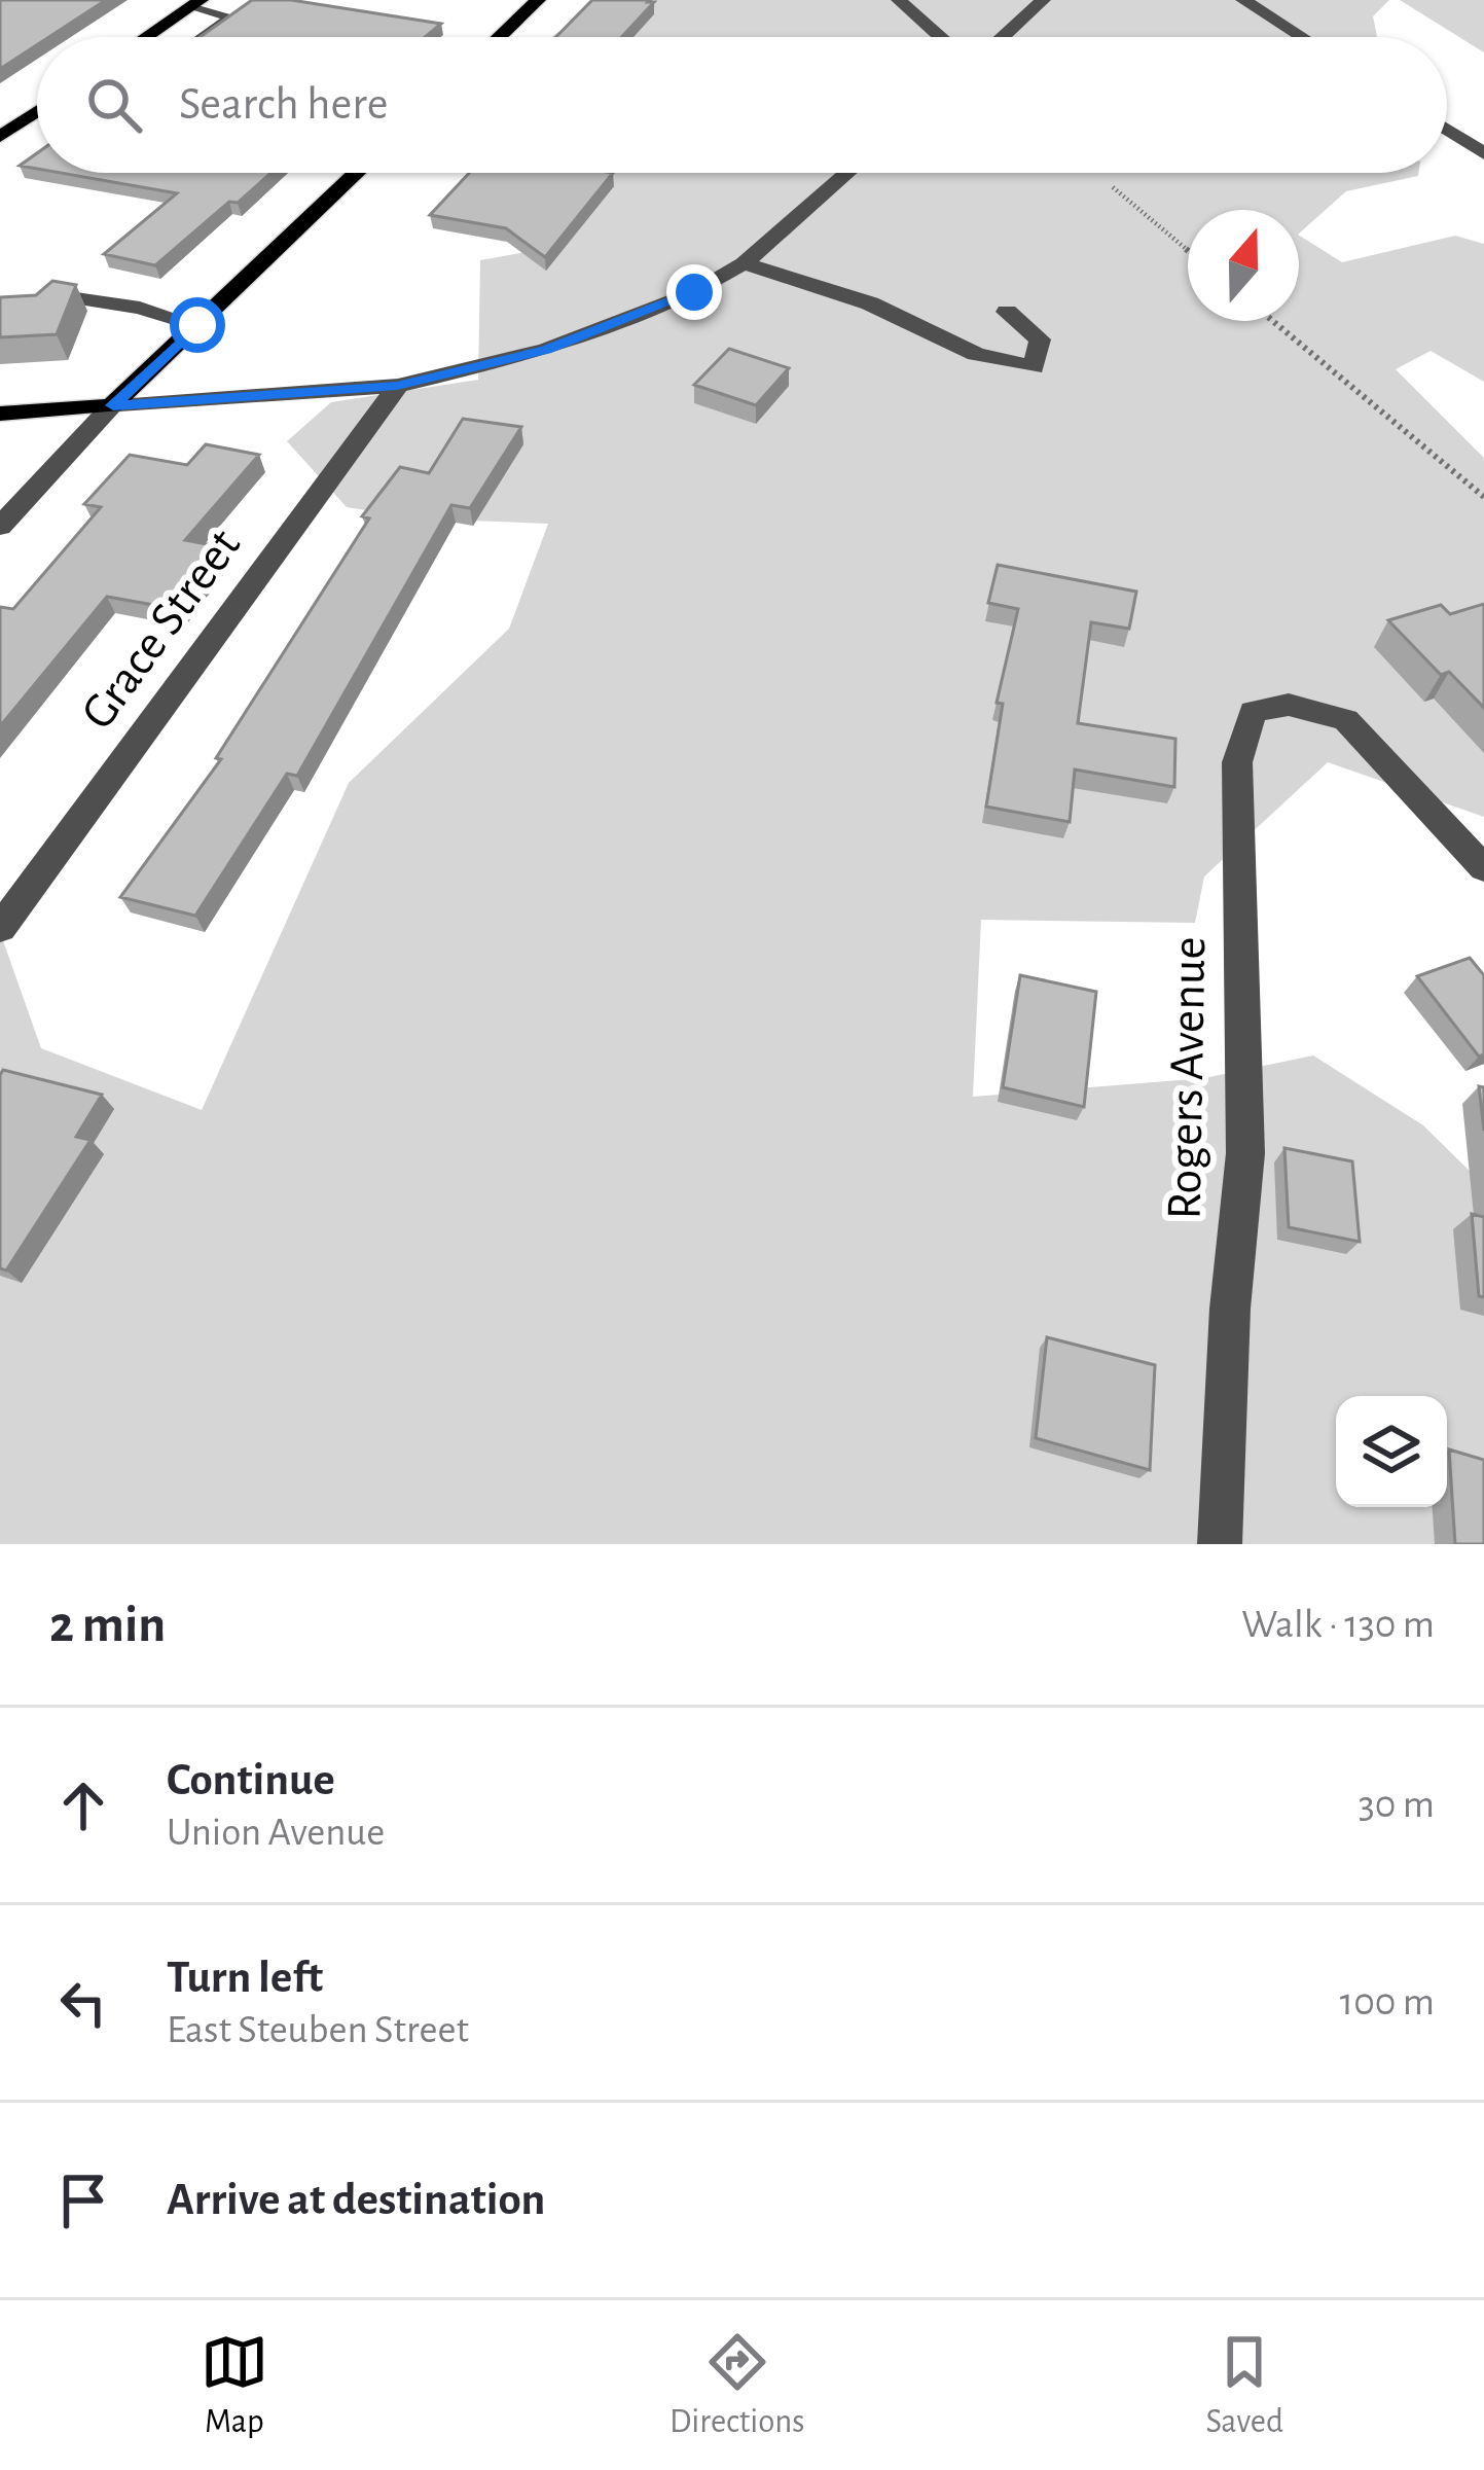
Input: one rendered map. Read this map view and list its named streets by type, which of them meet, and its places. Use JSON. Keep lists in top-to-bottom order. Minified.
{"streets":{"street":["Grace Street","Rogers Avenue"]},"north":"top","page":{"search":"Search here","heading":["2 min","Walk · 130 m"],"list":[["Continue","Union Avenue","30 m"],["Turn left","East Steuben Street","100 m"],"Arrive at destination"],"nav":["Map","Directions","Saved"]}}
